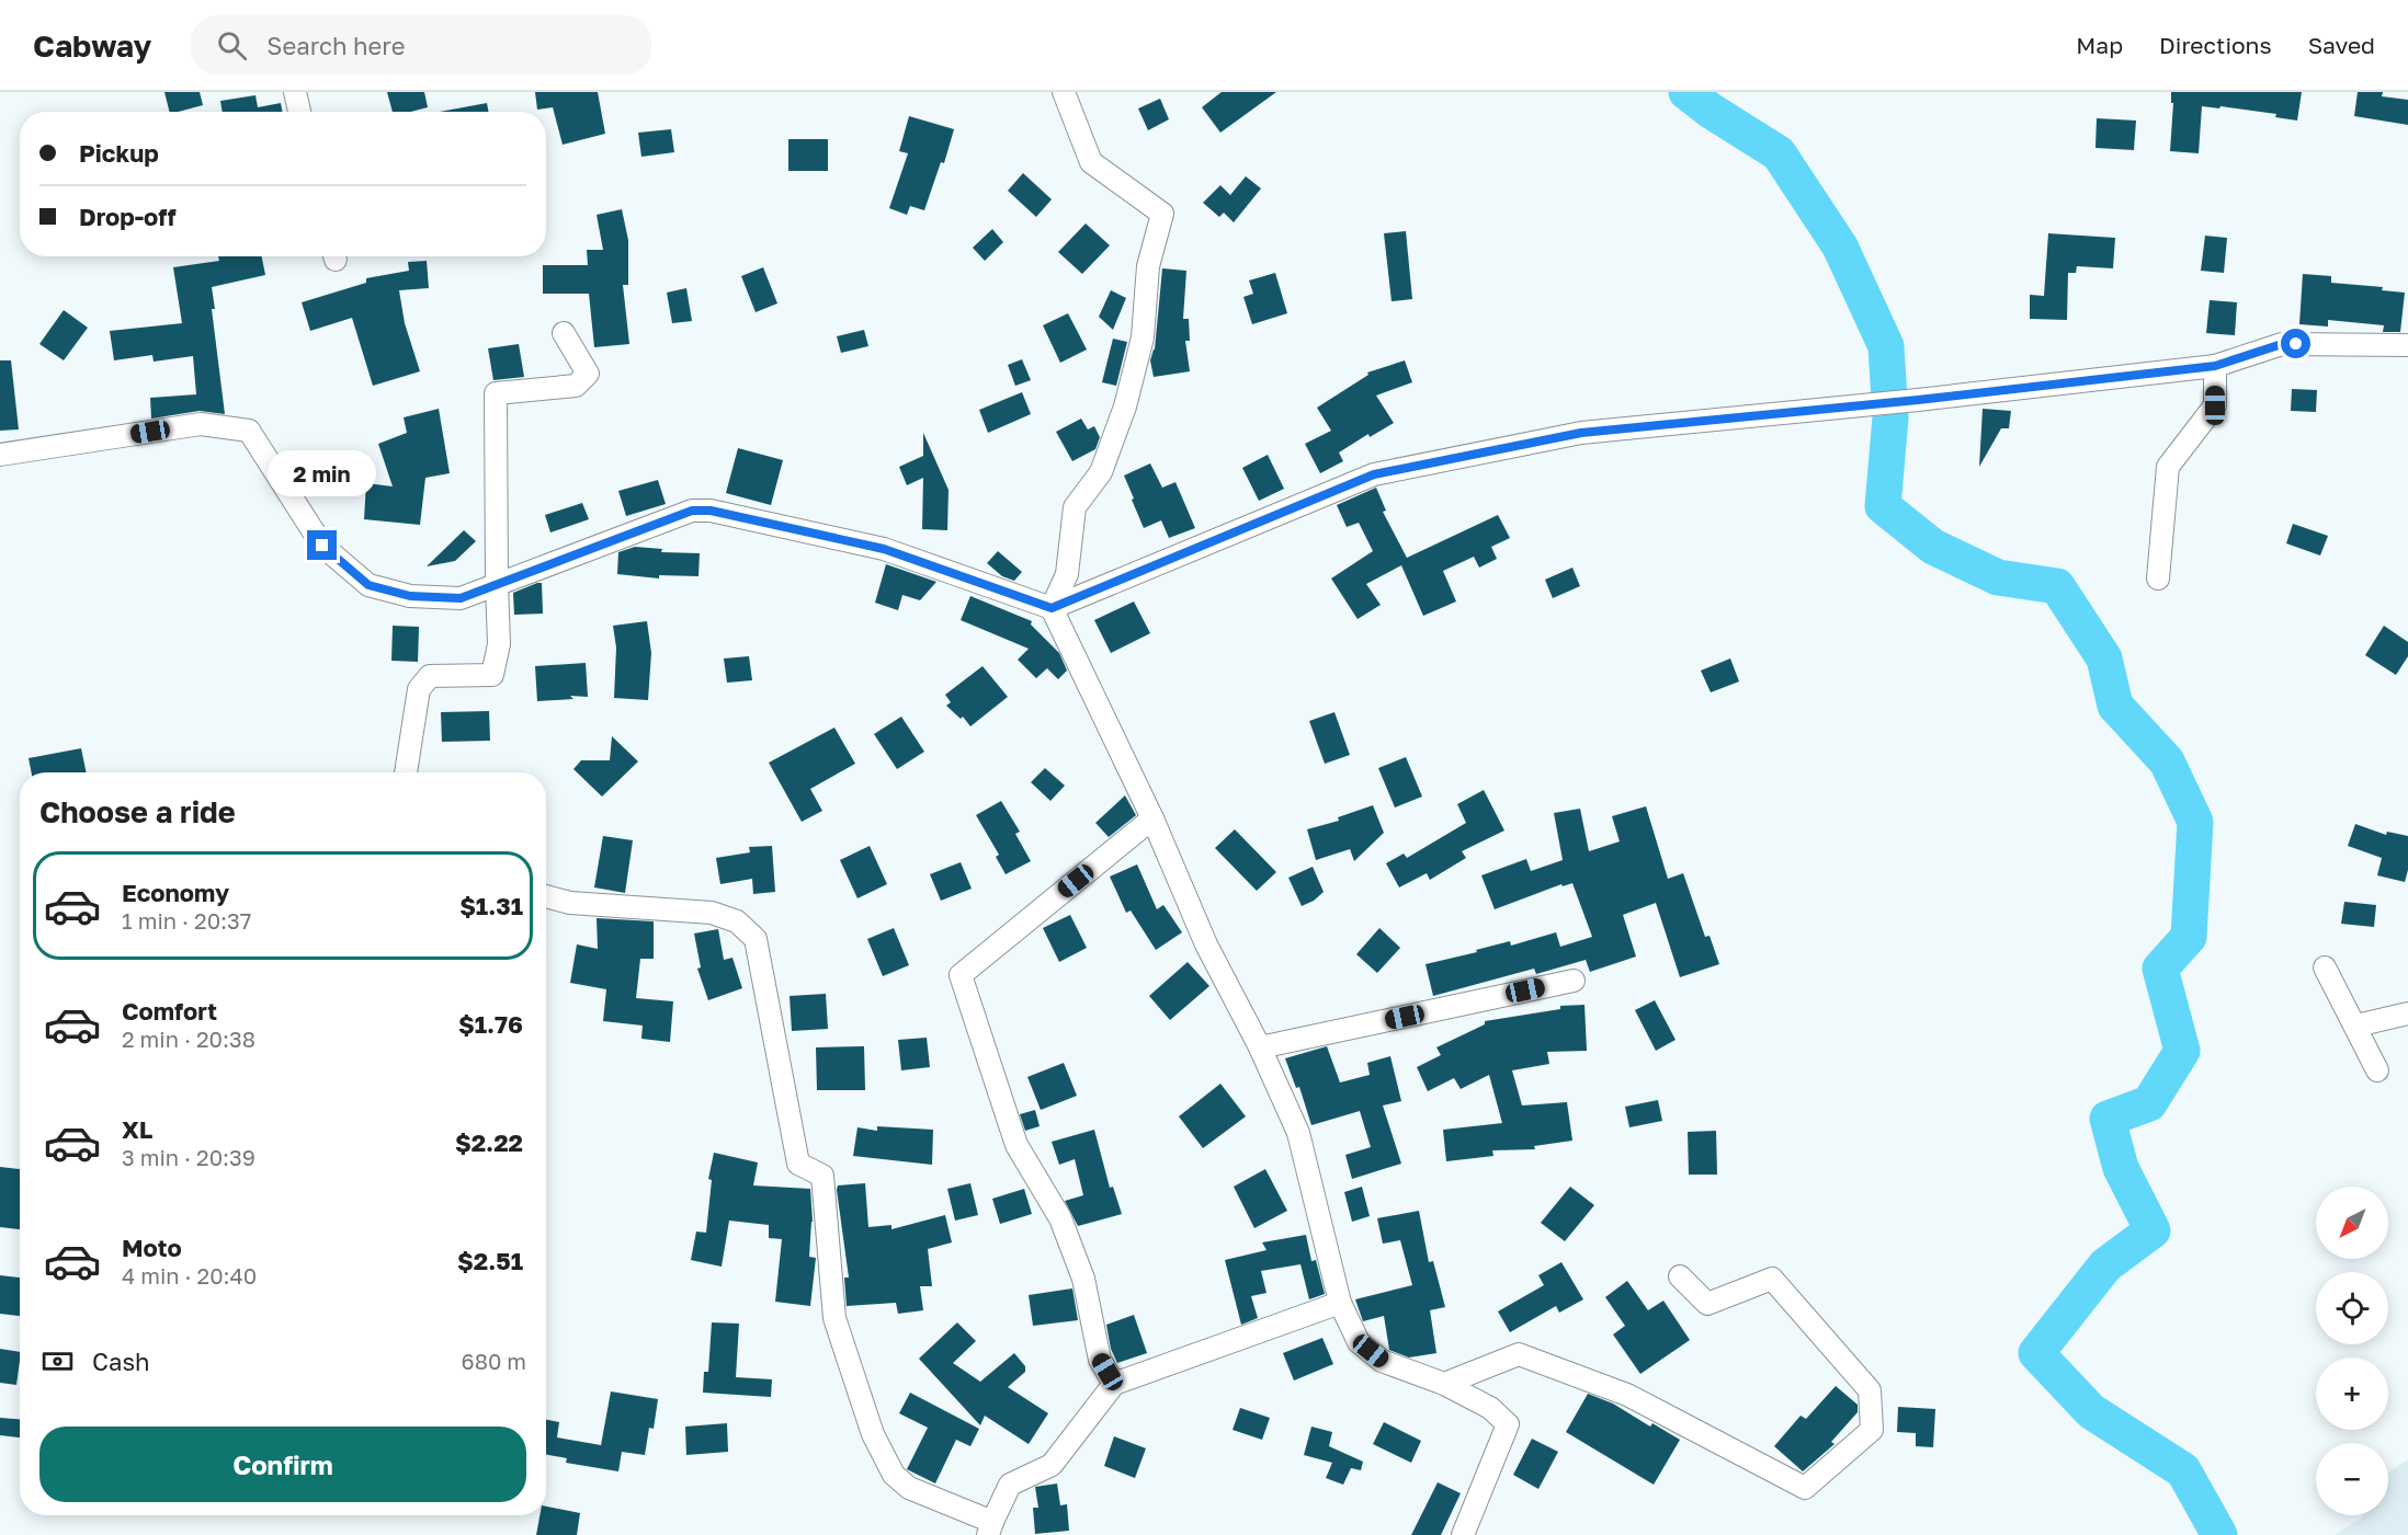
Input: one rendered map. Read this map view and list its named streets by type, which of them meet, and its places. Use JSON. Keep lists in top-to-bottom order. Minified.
{"north":"bottom left","page":{"header":"Cabway","search":"Search here","nav":["Map","Directions","Saved"],"banner":["Pickup","Drop-off"],"bubble":"2 min","heading":"Choose a ride","list":[{"name":"Economy","note":"1 min · 20:37","value":"$1.31"},{"name":"Comfort","note":"2 min · 20:38","value":"$1.76"},{"name":"XL","note":"3 min · 20:39","value":"$2.22"},{"name":"Moto","note":"4 min · 20:40","value":"$2.51"}],"map_buttons":["+","−"],"pay":["Cash","680 m"],"buttons":"Confirm"}}
